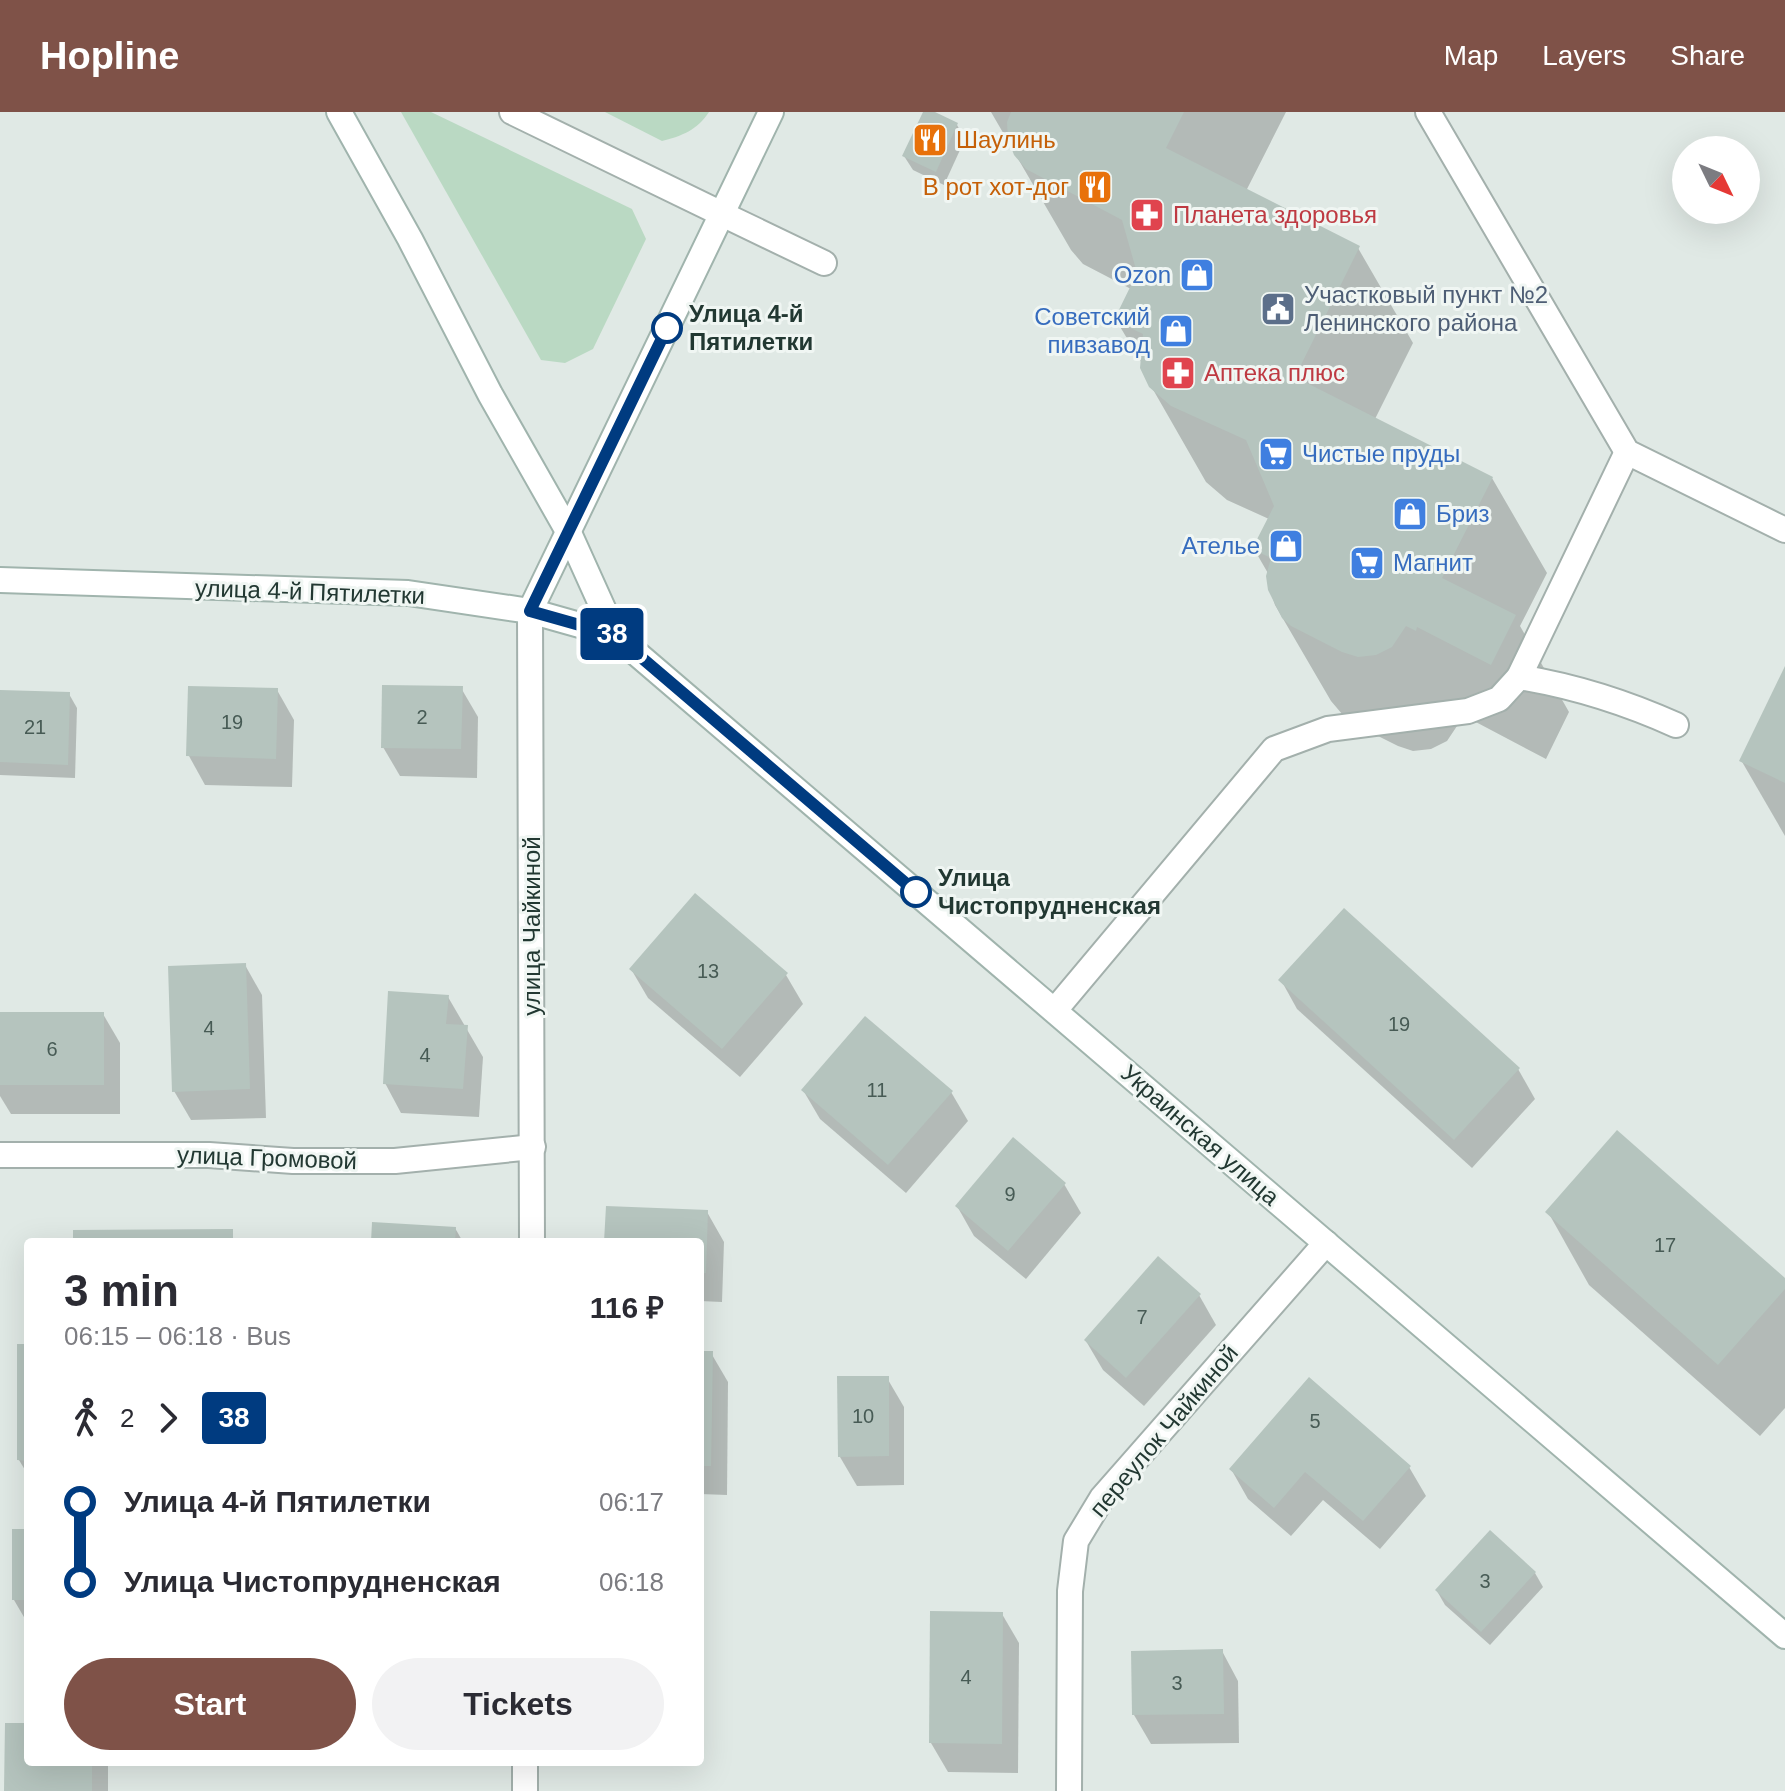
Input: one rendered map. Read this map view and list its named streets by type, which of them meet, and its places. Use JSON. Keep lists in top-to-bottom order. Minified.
{"streets":{"street":["улица 4-й Пятилетки","улица Чайкиной","Украинская улица","улица Громовой","переулок Чайкиной"]},"crossings":[["улица 4-й Пятилетки","улица Чайкиной"],["улица 4-й Пятилетки","Украинская улица"],["улица Чайкиной","улица Громовой"],["Украинская улица","переулок Чайкиной"]],"places":{"restaurant":["Шаулинь","В рот хот-дог"],"pharmacy":["Планета здоровья","Аптека плюс"],"shop":["Ozon","Советский пивзавод","Бриз","Ателье"],"public building":["Участковый пункт №2 Ленинского района"],"other":["Улица 4-й Пятилетки","Улица Чистопрудненская"],"supermarket":["Чистые пруды","Магнит"]},"lines":["bus line 38"],"house_numbers":["2","19","21","13","19","4","6","4","11","9","17","7","10","5","3","4","3"],"north":"bottom right","page":{"header":"Hopline","nav":["Map","Layers","Share"],"on_map":"38","heading":["3 min","06:15 – 06:18 · Bus","116 ₽"],"legs":["2","38"],"list":[{"name":"Улица 4-й Пятилетки","value":"06:17"},{"name":"Улица Чистопрудненская","value":"06:18"}],"buttons":["Start","Tickets"]}}
